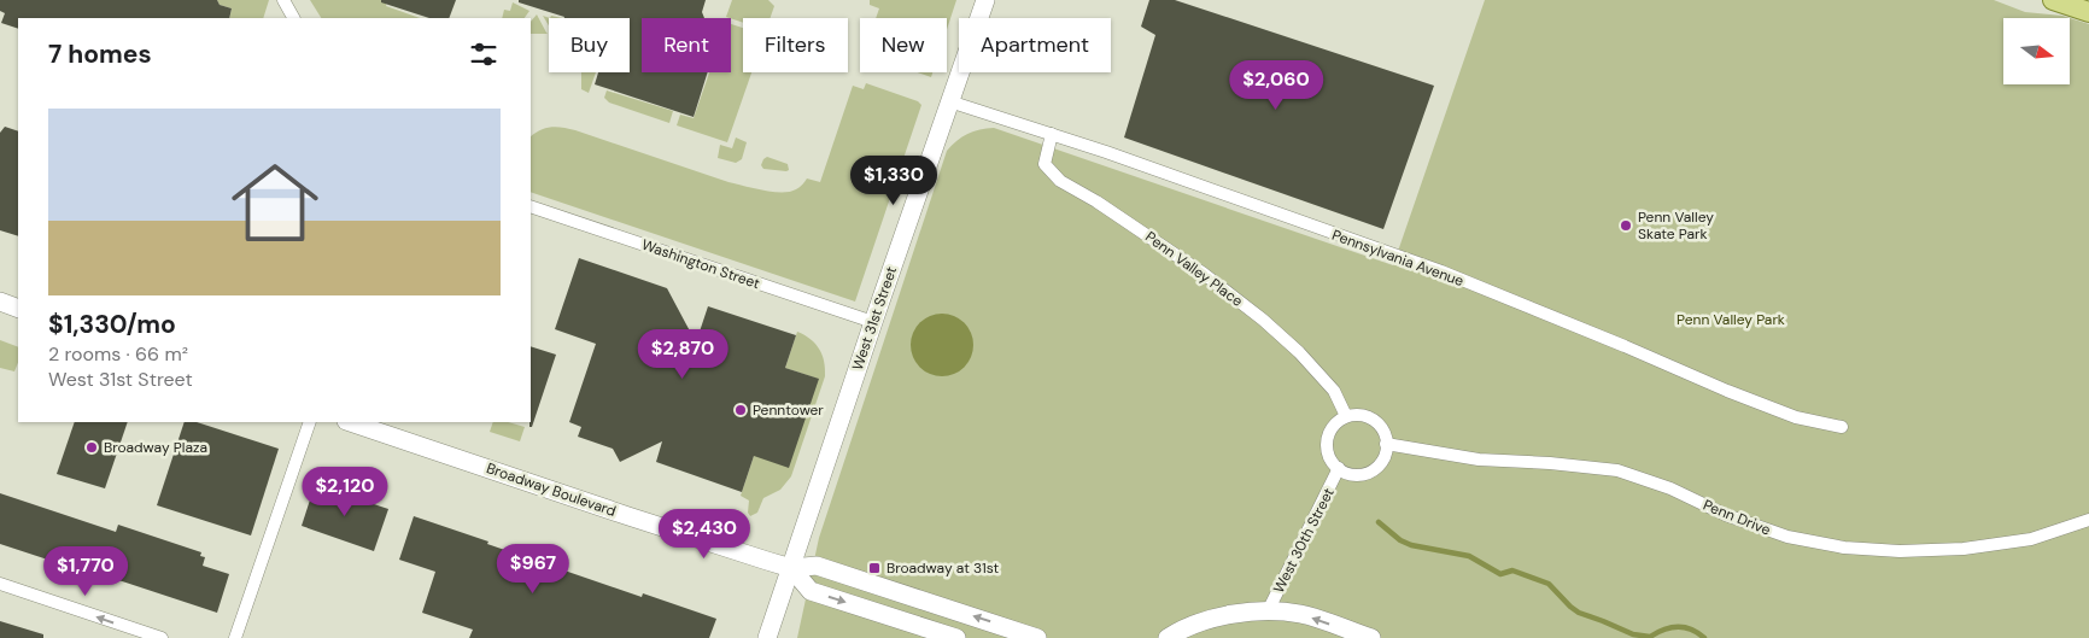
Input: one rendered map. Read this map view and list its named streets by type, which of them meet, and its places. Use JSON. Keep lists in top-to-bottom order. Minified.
{"streets":{"main road":["West 31st Street","Broadway Boulevard"],"street":["Pennsylvania Avenue","Washington Street","Penn Valley Place","Penn Drive","West 30th Street"]},"crossings":[["Pennsylvania Avenue","Penn Valley Place"],["Pennsylvania Avenue","West 31st Street"],["Washington Street","West 31st Street"],["Penn Valley Place","Penn Drive"],["Penn Valley Place","West 30th Street"],["West 31st Street","Broadway Boulevard"],["Penn Drive","West 30th Street"]],"parks":["Penn Valley Park"],"places":{"other":["Penn Valley Skate Park","Penntower","Broadway Plaza"],"transit":["Broadway at 31st"]},"north":"right","page":{"chip":["Buy","Rent","Filters","New","Apartment"],"heading":"7 homes","price":["$2,060","$1,330","$2,870","$2,120","$2,430","$967","$1,770"],"list":[{"name":"$1,330/mo","note":"2 rooms · 66 m² · West 31st Street"}]}}
